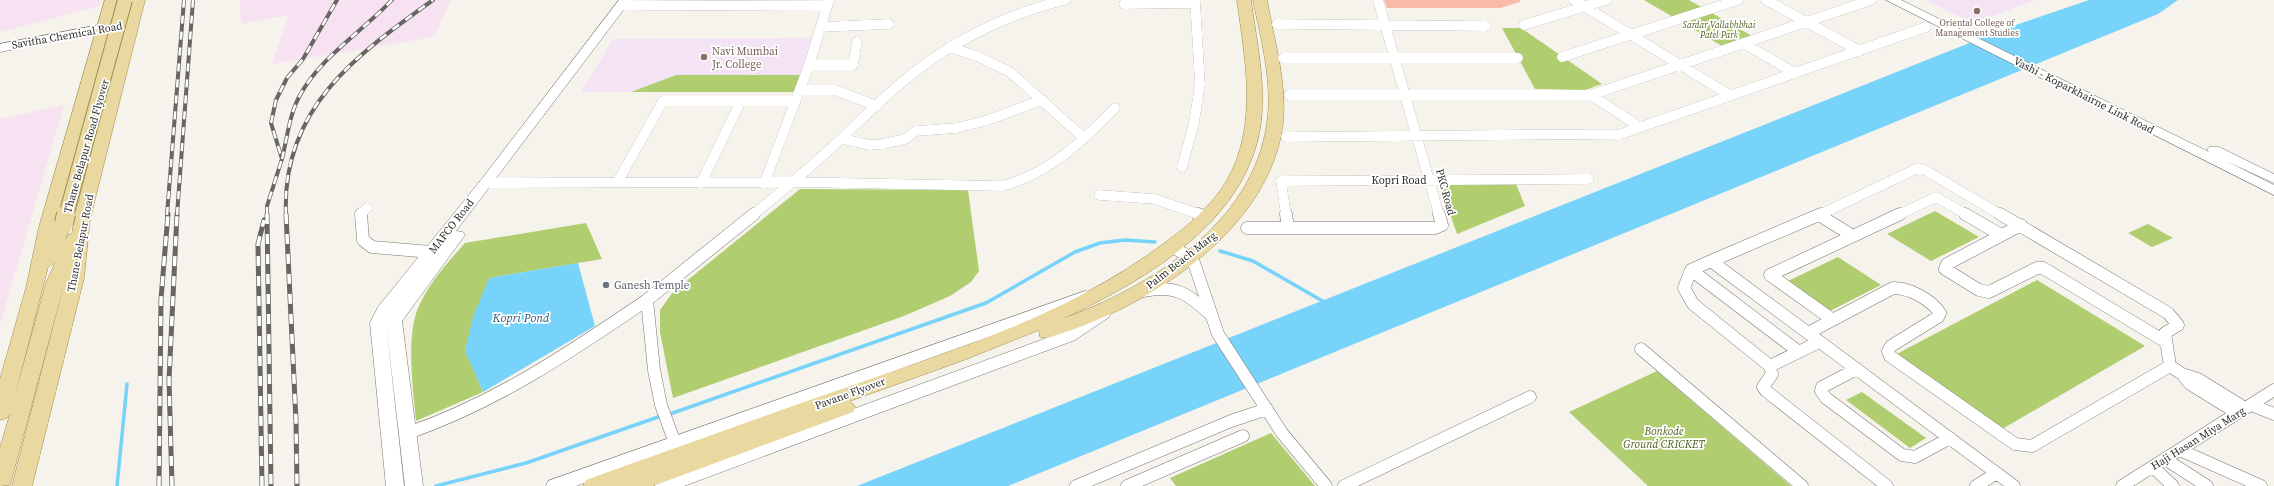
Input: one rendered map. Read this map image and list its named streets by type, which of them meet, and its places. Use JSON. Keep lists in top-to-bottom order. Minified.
{"streets":{"main road":["Savitha Chemical Road","Vashi - Koparkhairne Link Road","Thane Belapur Road Flyover","MAFCO Road","Thane Belapur Road","Palm Beach Marg","Pavane Flyover"],"street":["Kopri Road","PKC Road","Haji Hasan Miya Marg"]},"crossings":[["Savitha Chemical Road","Thane Belapur Road"],["Kopri Road","PKC Road"],["Palm Beach Marg","Pavane Flyover"]],"water":["Kopri Pond"],"parks":["Sardar Vallabhbhai Patel Park","Bonkode Ground CRICKET"],"places":["Oriental College of Management Studies","Navi Mumbai Jr. College","Ganesh Temple"]}
